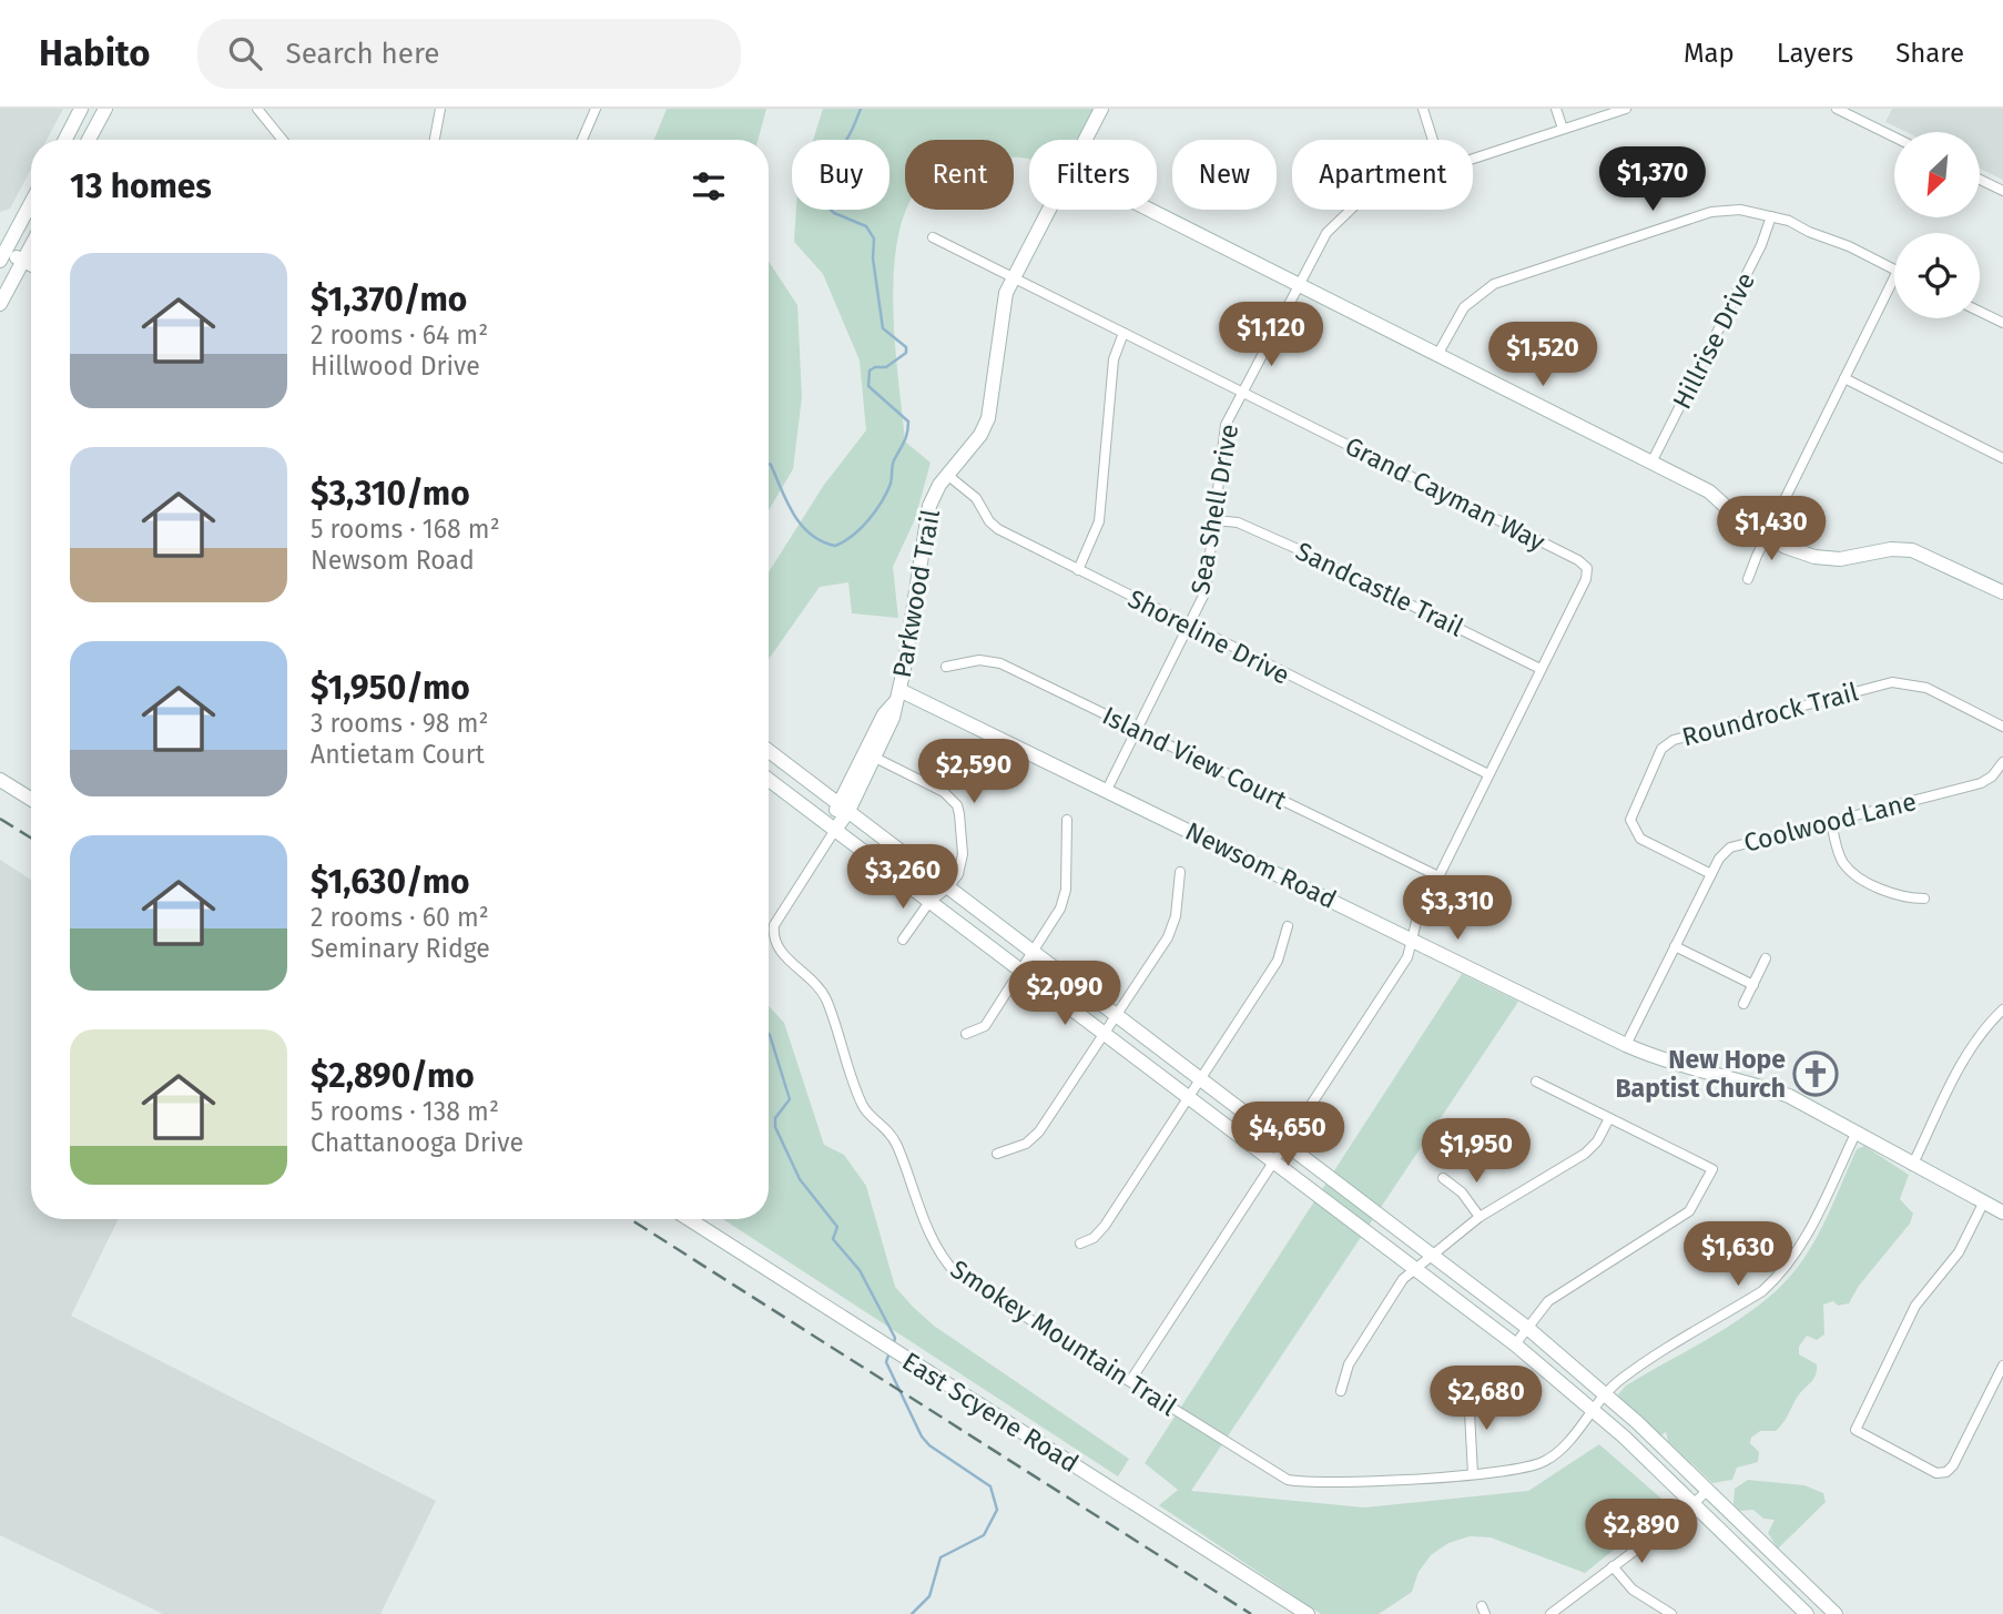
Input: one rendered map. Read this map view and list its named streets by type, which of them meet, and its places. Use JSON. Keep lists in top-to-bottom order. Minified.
{"streets":{"street":["Hillrise Drive","Grand Cayman Way","Sea Shell Drive","Sandcastle Trail","Parkwood Trail","Shoreline Drive","Roundrock Trail","Island View Court","Coolwood Lane","Newsom Road","Smokey Mountain Trail","East Scyene Road"]},"crossings":[["Grand Cayman Way","Sea Shell Drive"],["Grand Cayman Way","Sandcastle Trail"],["Grand Cayman Way","Parkwood Trail"],["Grand Cayman Way","Shoreline Drive"],["Grand Cayman Way","Island View Court"],["Grand Cayman Way","Newsom Road"],["Grand Cayman Way","Smokey Mountain Trail"],["Sea Shell Drive","Sandcastle Trail"],["Sea Shell Drive","Shoreline Drive"],["Sea Shell Drive","Island View Court"],["Sea Shell Drive","Newsom Road"],["Parkwood Trail","Shoreline Drive"],["Parkwood Trail","Newsom Road"],["Parkwood Trail","Smokey Mountain Trail"],["Roundrock Trail","Coolwood Lane"],["Coolwood Lane","Newsom Road"],["Newsom Road","Smokey Mountain Trail"]],"places":{"church":["New Hope Baptist Church"]},"north":"bottom left","page":{"header":"Habito","search":"Search here","nav":["Map","Layers","Share"],"chip":["Buy","Rent","Filters","New","Apartment"],"heading":"13 homes","price":["$1,370","$1,120","$1,520","$1,430","$2,590","$3,260","$3,310","$2,090","$4,650","$1,950","$1,630","$2,680","$2,890"],"list":[{"name":"$1,370/mo","note":"2 rooms · 64 m² · Hillwood Drive"},{"name":"$3,310/mo","note":"5 rooms · 168 m² · Newsom Road"},{"name":"$1,950/mo","note":"3 rooms · 98 m² · Antietam Court"},{"name":"$1,630/mo","note":"2 rooms · 60 m² · Seminary Ridge"},{"name":"$2,890/mo","note":"5 rooms · 138 m² · Chattanooga Drive"}]}}
